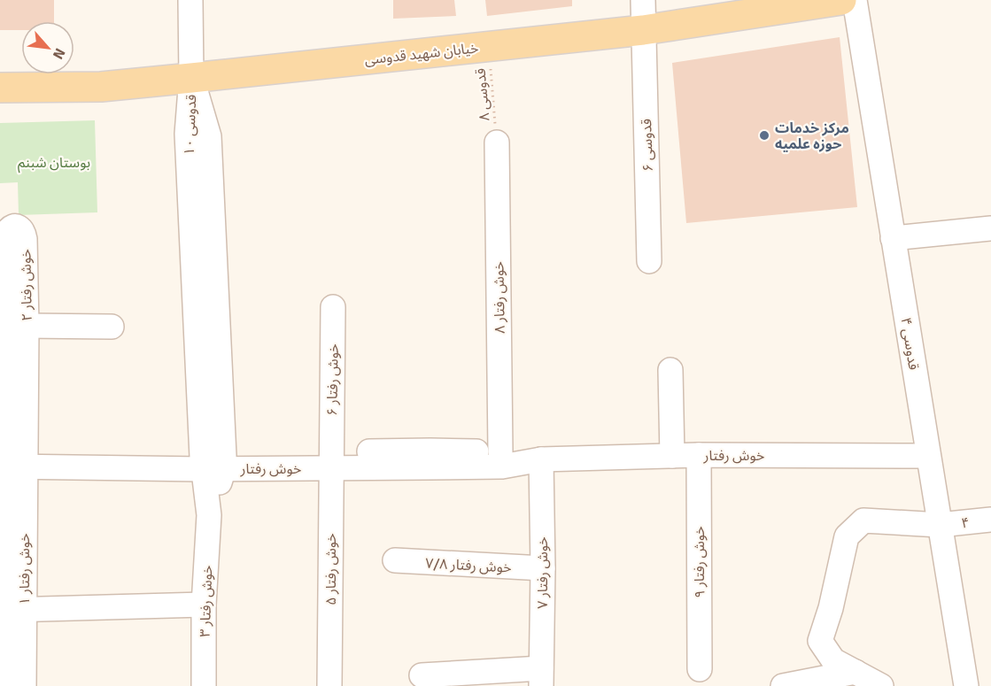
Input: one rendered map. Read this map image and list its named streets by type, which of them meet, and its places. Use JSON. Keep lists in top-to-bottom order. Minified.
{"streets":{"main road":["خیابان شهید قدوسی"],"street":["قدوسی ۱۰","قدوسی ۶","خوش رفتار ۲","خوش رفتار ۸","قدوسی ۴","خوش رفتار ۶","خوش رفتار","۴","خوش رفتار ۹","خوش رفتار ۷/۸","خوش رفتار ۱","خوش رفتار ۵","خوش رفتار ۷","خوش رفتار ۳"],"path":["قدوسی ۸"]},"crossings":[["خیابان شهید قدوسی","قدوسی ۸"],["خیابان شهید قدوسی","قدوسی ۱۰"],["خیابان شهید قدوسی","قدوسی ۶"],["قدوسی ۸","خوش رفتار ۸"],["قدوسی ۱۰","خوش رفتار"],["قدوسی ۱۰","خوش رفتار ۳"],["خوش رفتار ۲","خوش رفتار"],["خوش رفتار ۲","خوش رفتار ۱"],["خوش رفتار ۸","خوش رفتار"],["قدوسی ۴","خوش رفتار"],["قدوسی ۴","۴"],["خوش رفتار ۶","خوش رفتار"],["خوش رفتار ۶","خوش رفتار ۵"],["خوش رفتار","خوش رفتار ۹"],["خوش رفتار","خوش رفتار ۱"],["خوش رفتار","خوش رفتار ۵"],["خوش رفتار","خوش رفتار ۷"],["خوش رفتار ۷/۸","خوش رفتار ۷"]],"parks":["بوستان شبنم"],"places":["مرکز خدمات حوزه علمیه"],"north":"bottom right"}
